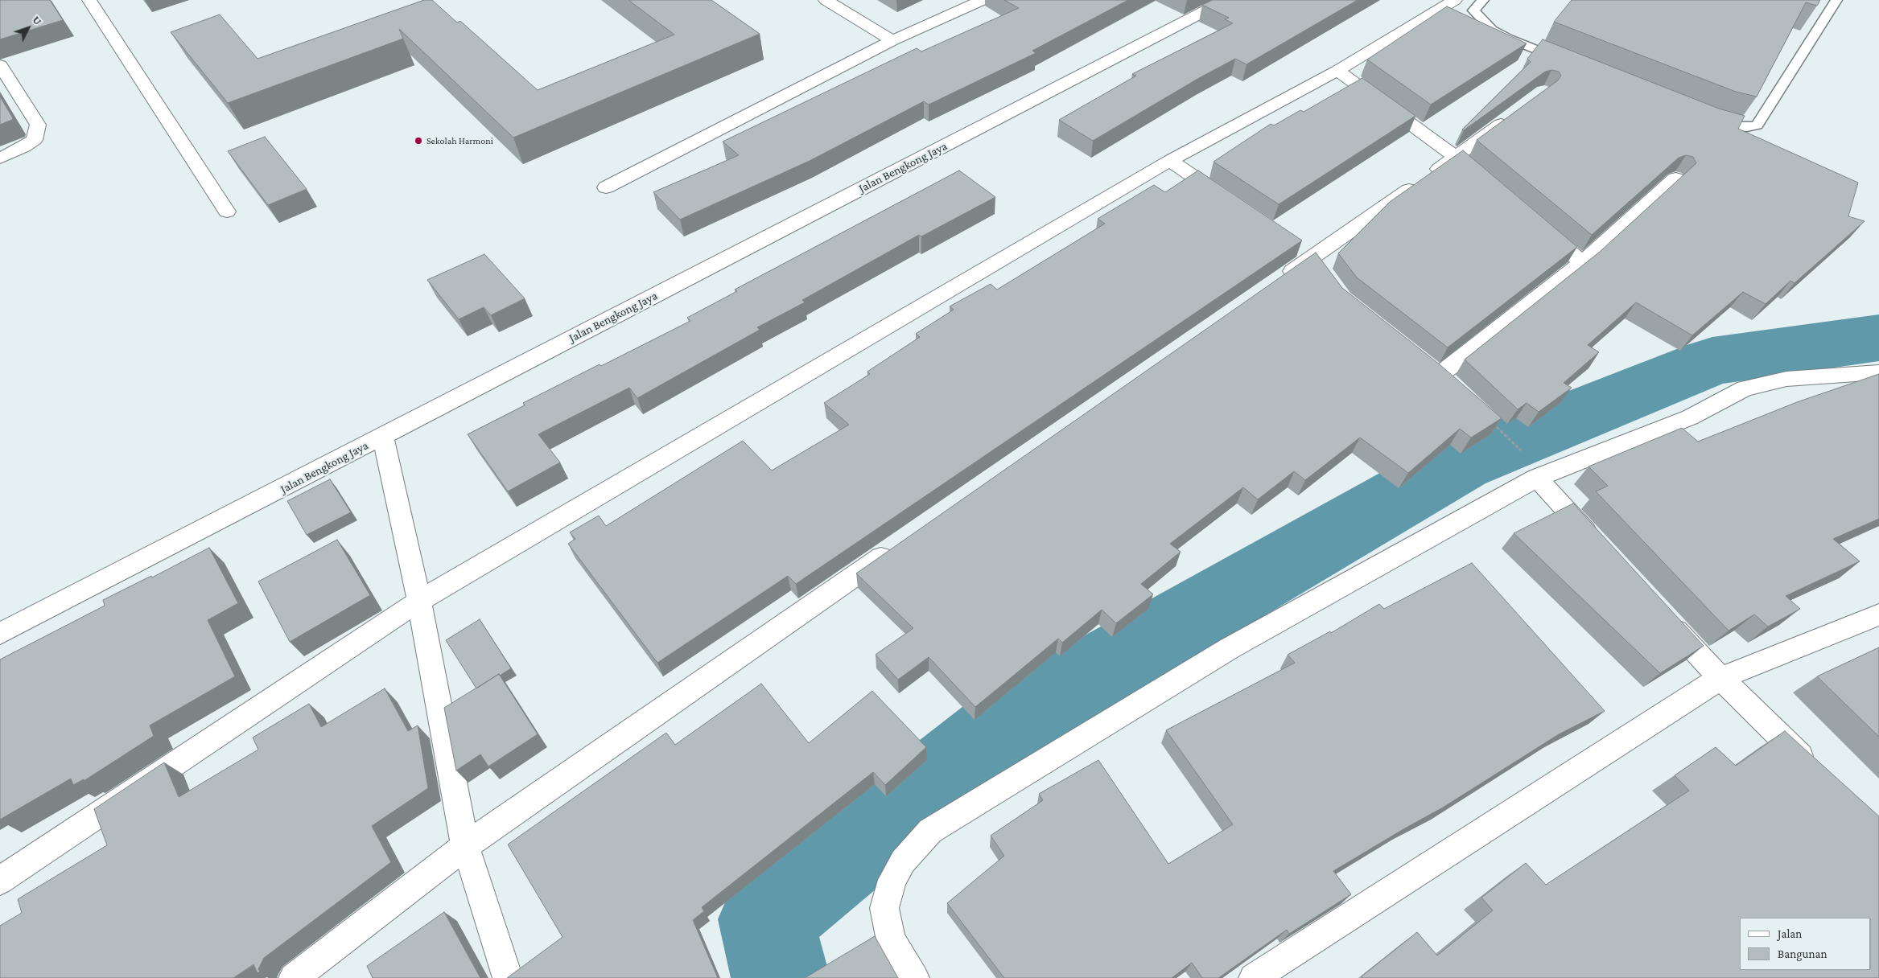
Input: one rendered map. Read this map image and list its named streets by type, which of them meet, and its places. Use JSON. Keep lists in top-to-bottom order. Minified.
{"streets":{"street":["Jalan Bengkong Jaya"]},"places":["Sekolah Harmoni"],"legend":["Jalan","Bangunan"],"north":"top right"}
